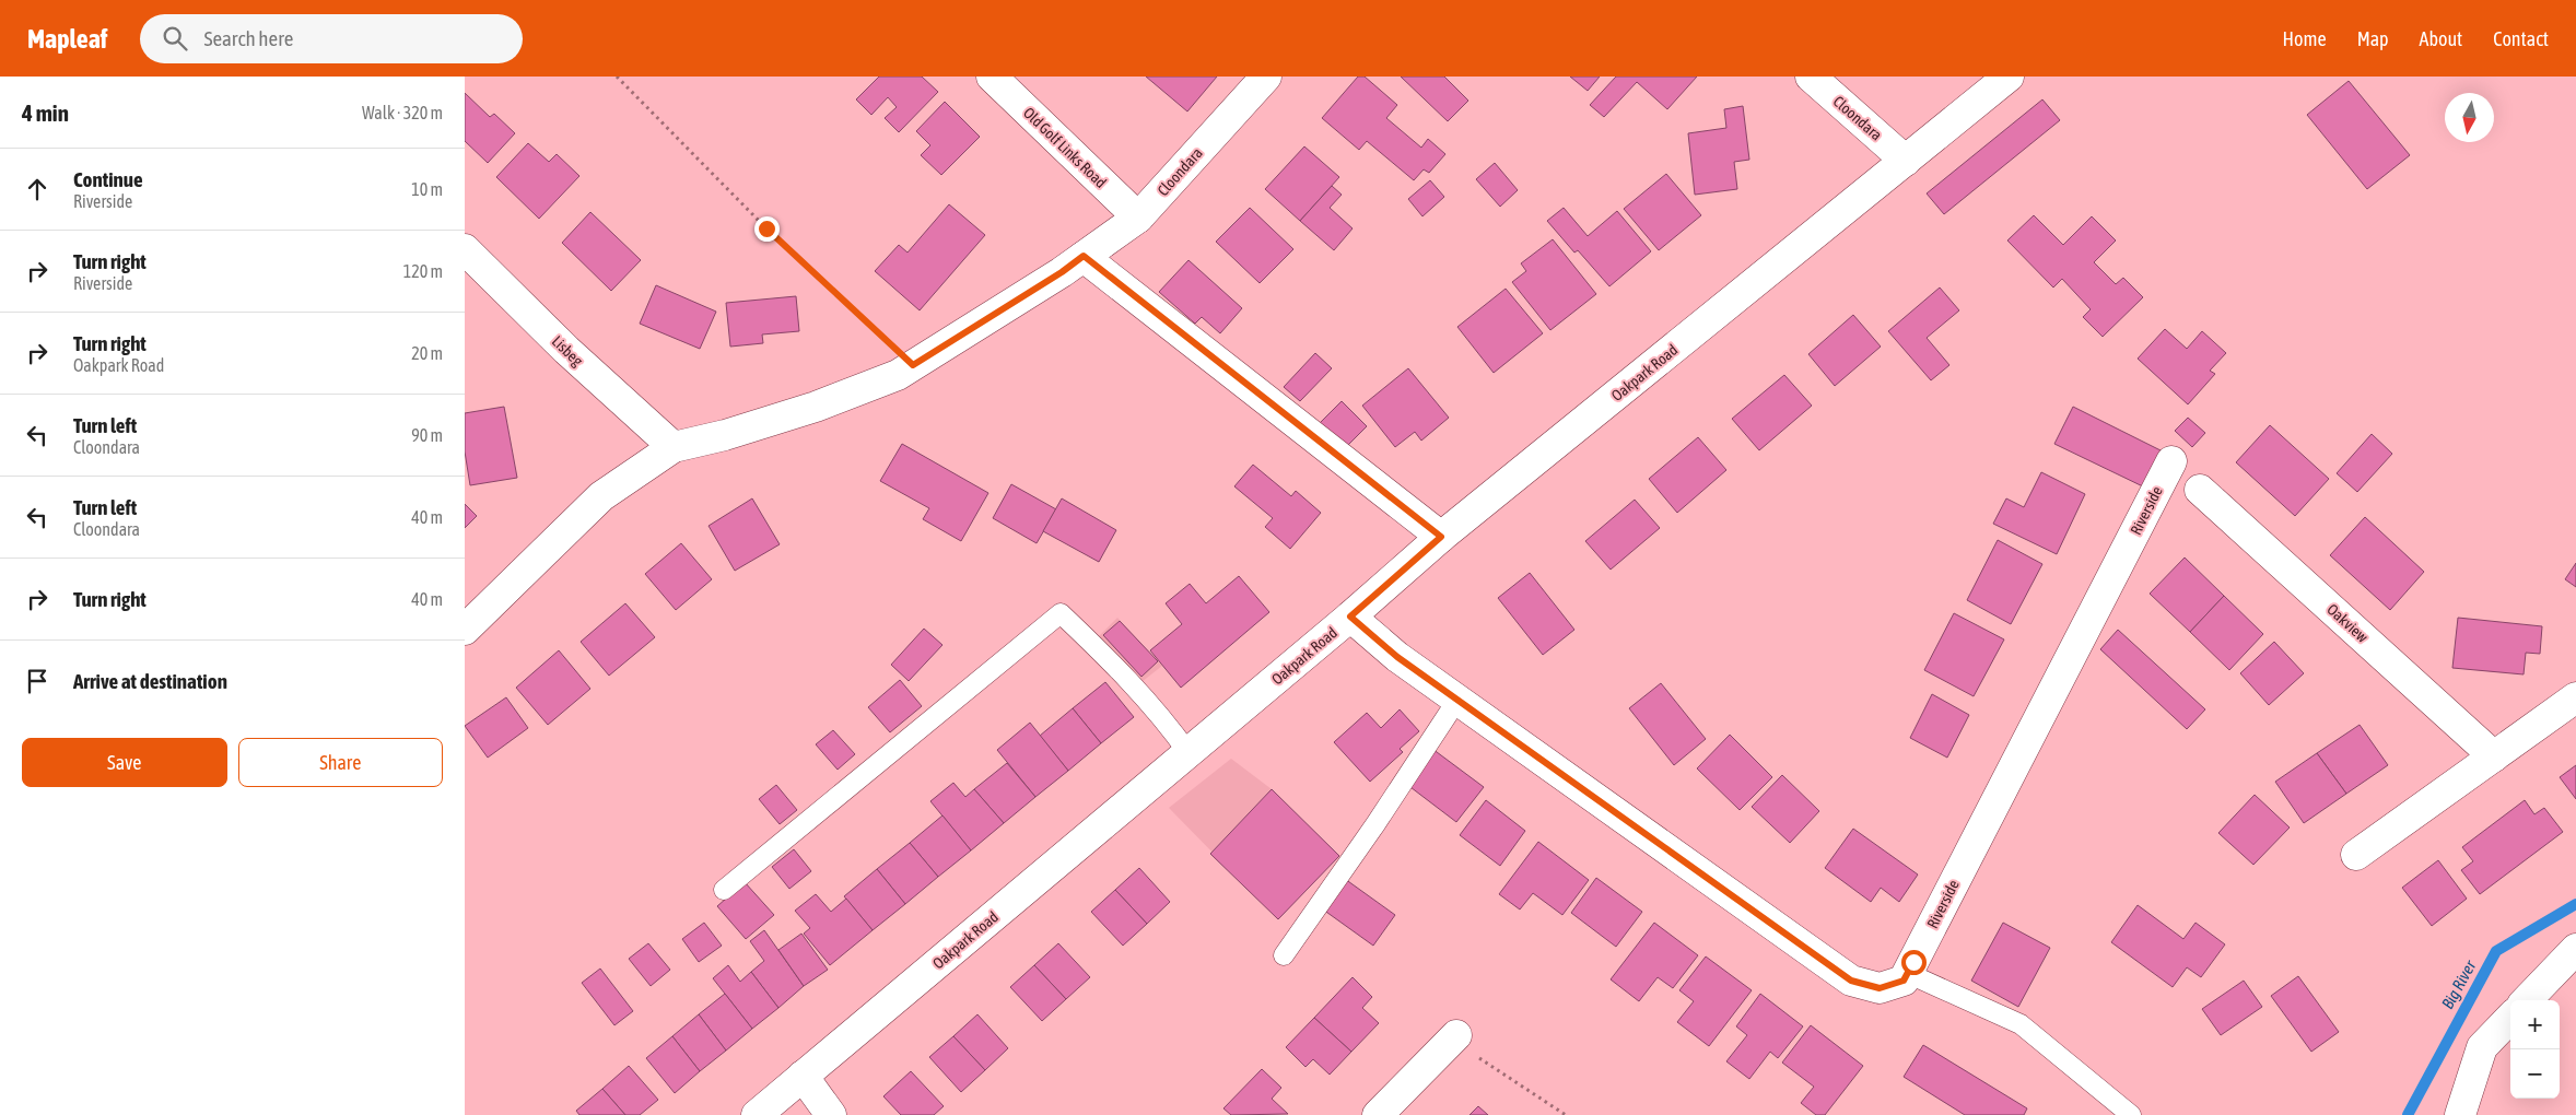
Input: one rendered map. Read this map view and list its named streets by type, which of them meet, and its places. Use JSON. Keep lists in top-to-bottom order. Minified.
{"streets":{"street":["Cloondara","Old Golf Links Road","Lisbeg","Oakpark Road","Riverside","Oakview"]},"crossings":[["Cloondara","Old Golf Links Road"],["Cloondara","Oakpark Road"]],"water":["Big River"],"north":"bottom","page":{"header":"Mapleaf","search":"Search here","nav":["Home","Map","About","Contact"],"heading":["4 min","Walk · 320 m"],"list":[["Continue","Riverside","10 m"],["Turn right","Riverside","120 m"],["Turn right","Oakpark Road","20 m"],["Turn left","Cloondara","90 m"],["Turn left","Cloondara","40 m"],["Turn right","40 m"],"Arrive at destination"],"buttons":["Save","Share"],"map_buttons":["+","−"]}}
